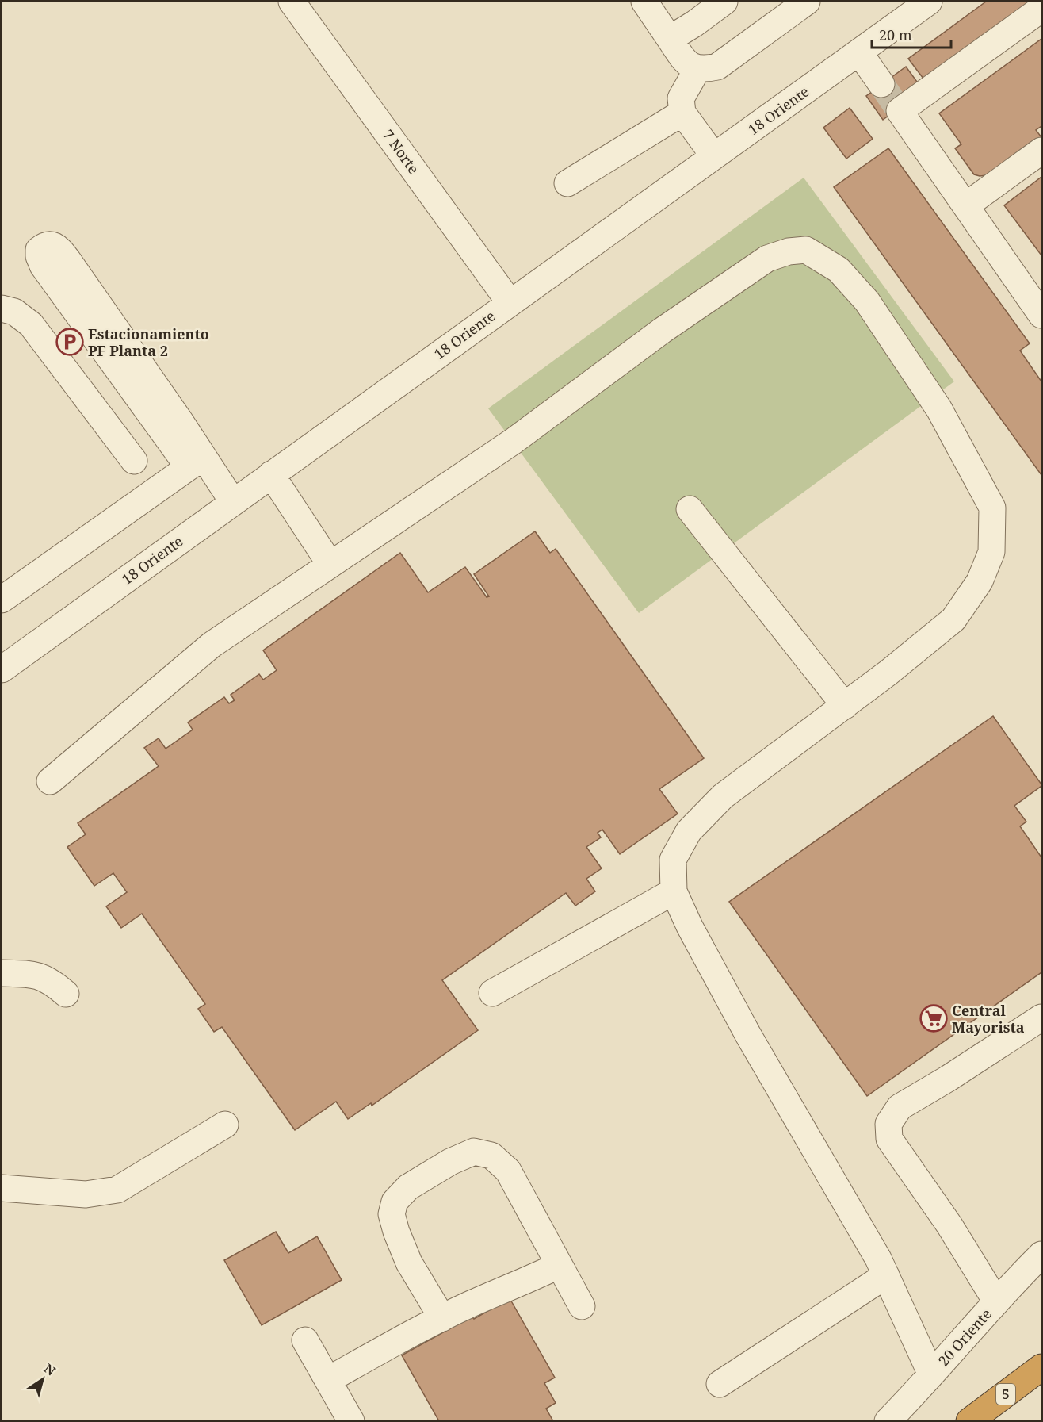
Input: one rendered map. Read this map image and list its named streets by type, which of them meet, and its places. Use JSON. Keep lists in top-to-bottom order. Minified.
{"streets":{"highway":["5"],"street":["18 Oriente","7 Norte","20 Oriente"]},"crossings":[["18 Oriente","7 Norte"]],"places":{"parking":["Estacionamiento PF Planta 2"],"supermarket":["Central Mayorista"]},"scale_bar":"20 m","north":"top right"}
